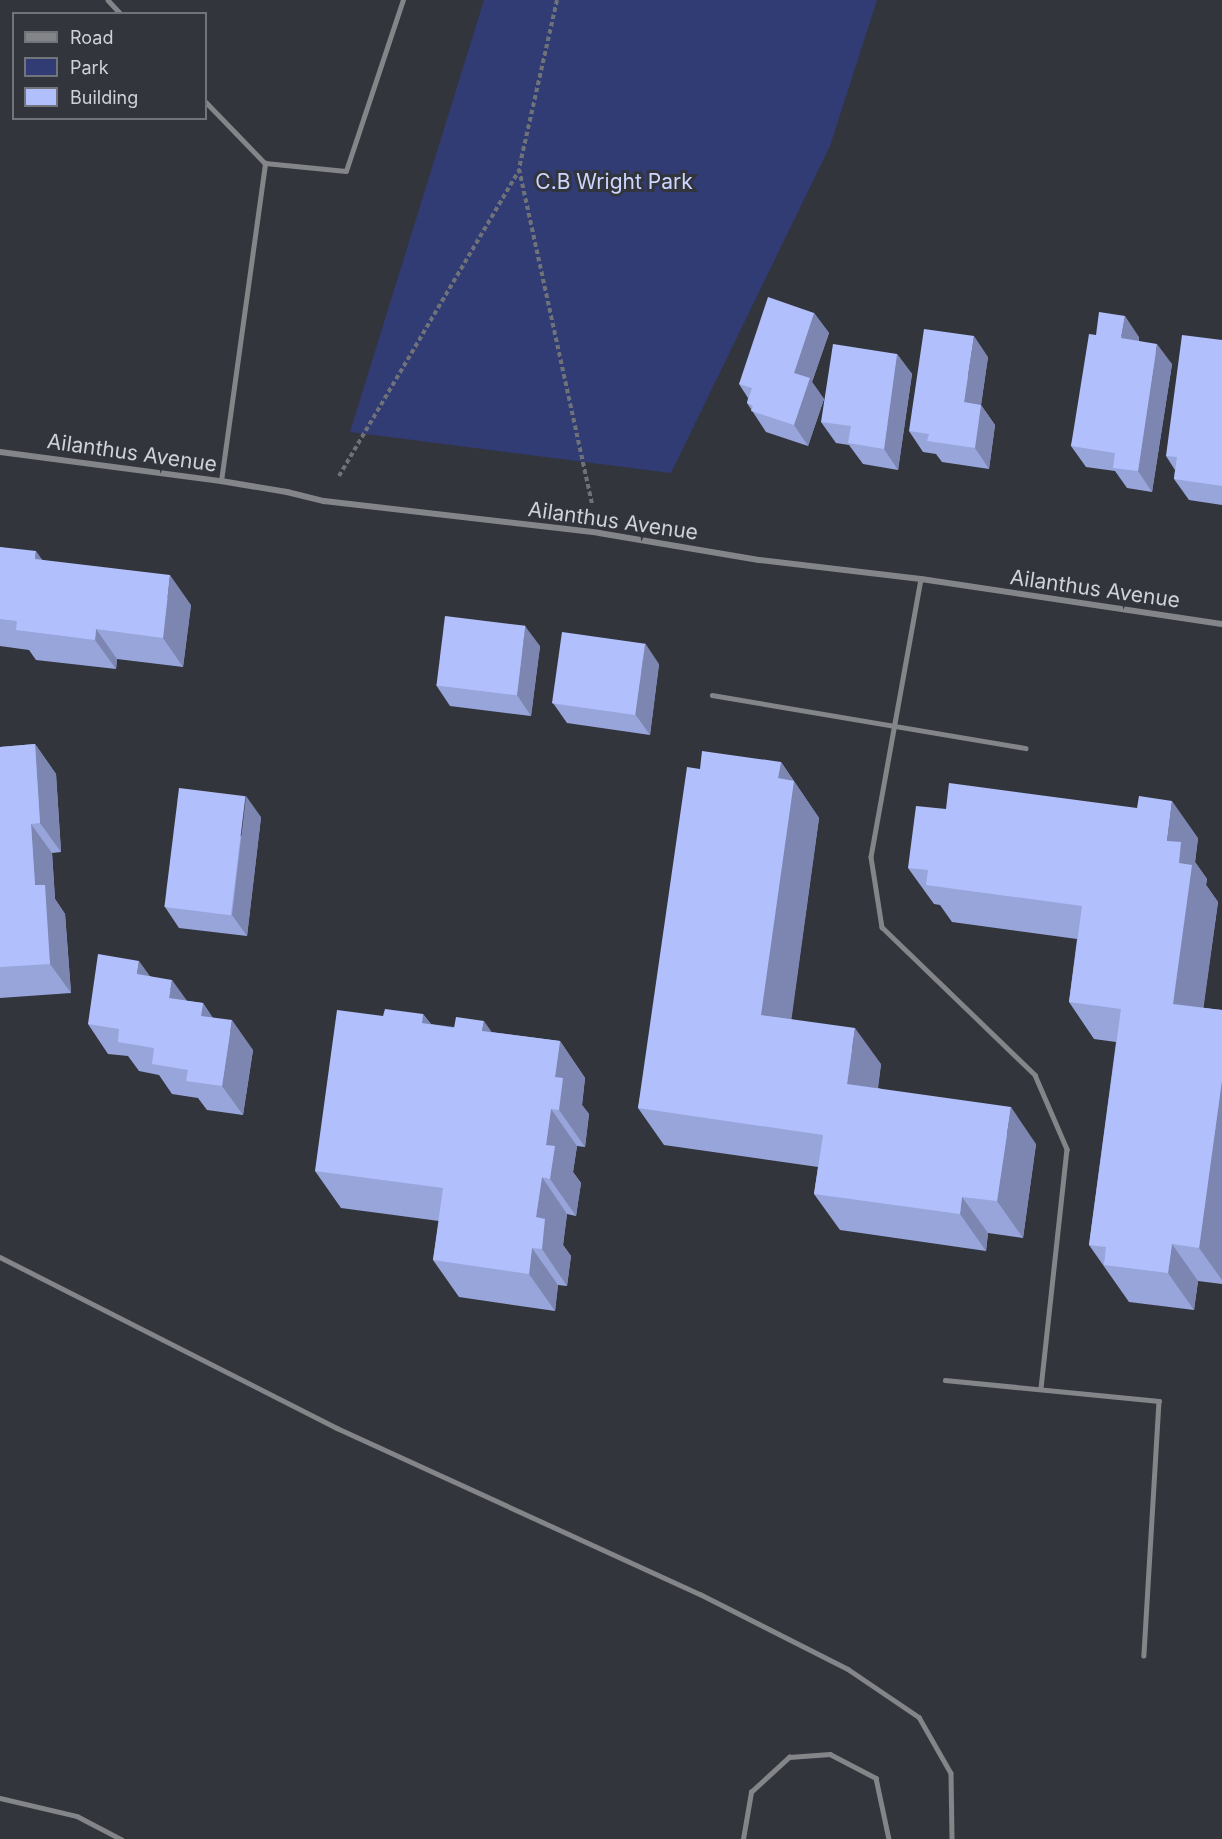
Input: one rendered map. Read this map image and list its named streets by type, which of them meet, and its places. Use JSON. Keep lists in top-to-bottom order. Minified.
{"streets":{"street":["Ailanthus Avenue"]},"parks":["C.B Wright Park"],"legend":["Road","Park","Building"]}
